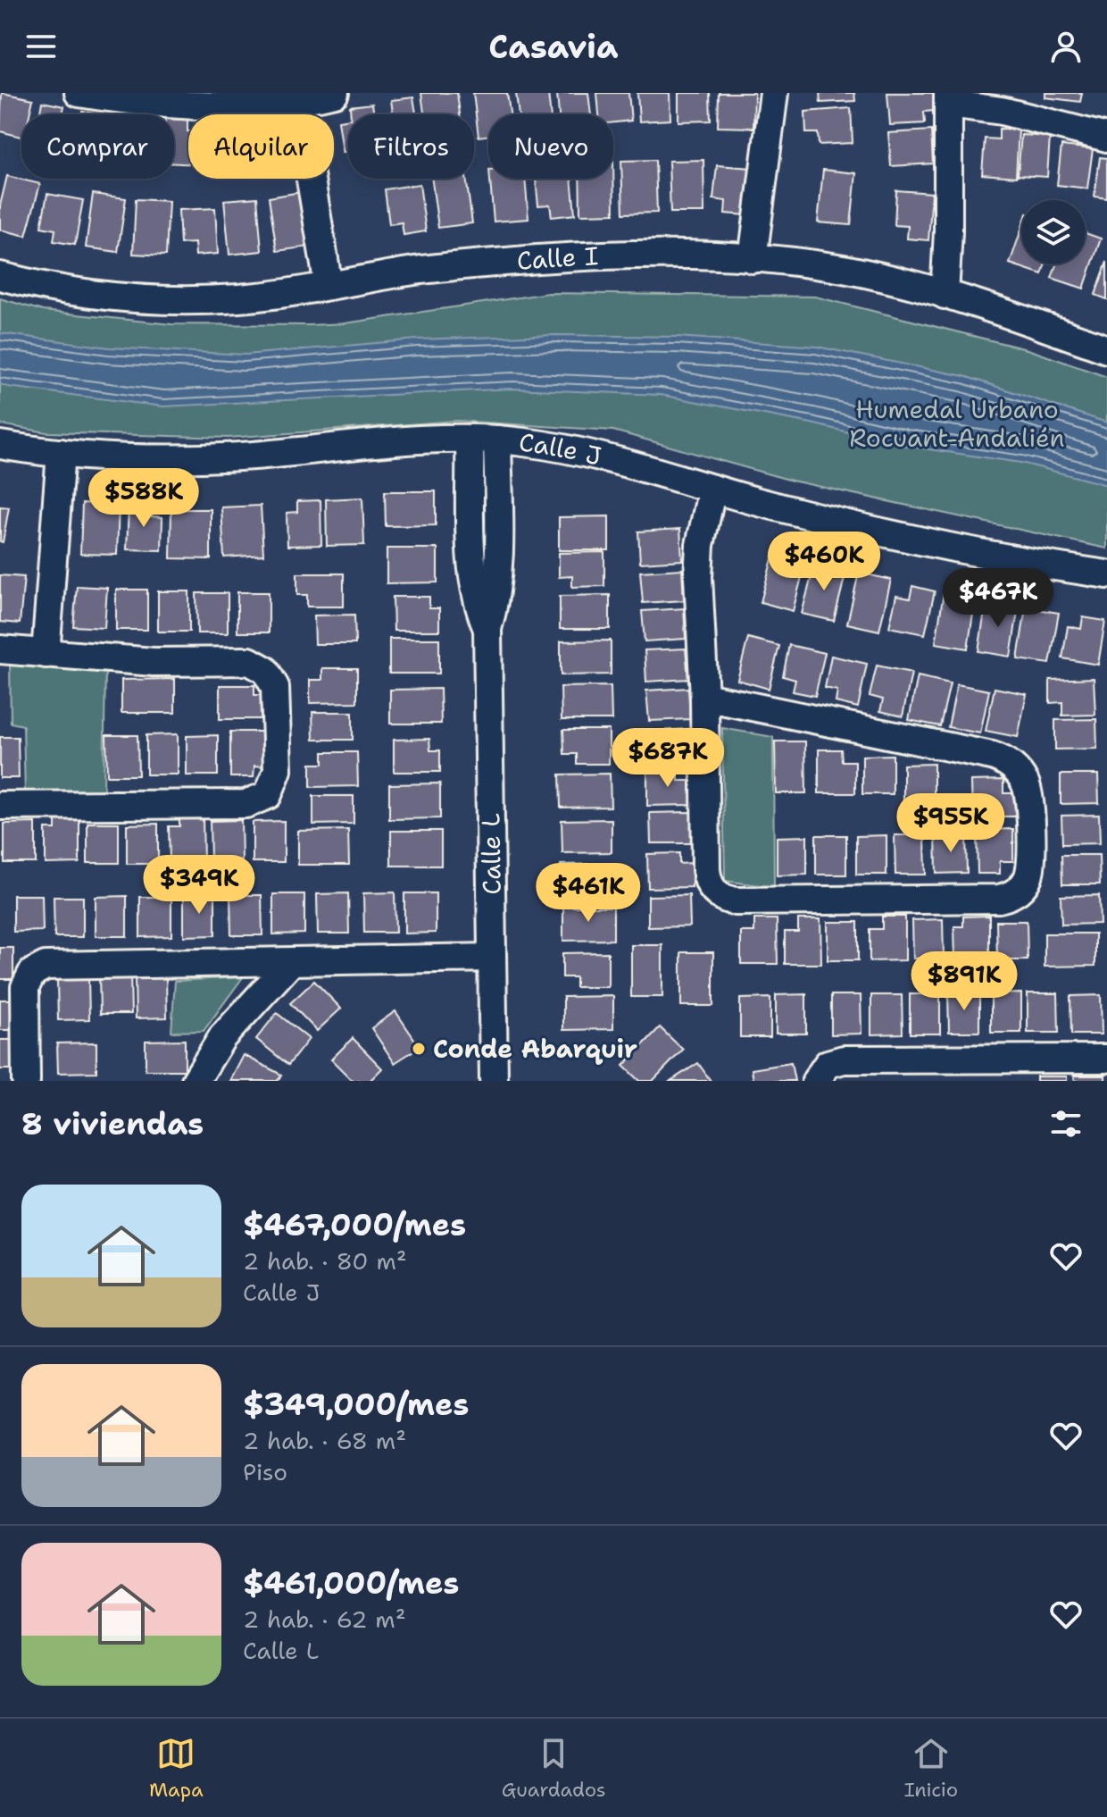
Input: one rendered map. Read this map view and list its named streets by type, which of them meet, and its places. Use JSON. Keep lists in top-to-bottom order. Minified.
{"streets":{"street":["Calle I","Calle J","Calle L"]},"crossings":[["Calle J","Calle L"]],"parks":["Humedal Urbano Rocuant-Andalién"],"places":["Conde Abarquir"],"page":{"header":"Casavia","chip":["Comprar","Alquilar","Filtros","Nuevo"],"price":["$588K","$460K","$467K","$687K","$955K","$349K","$461K","$891K"],"heading":"8 viviendas","list":[{"name":"$467,000/mes","note":"2 hab. · 80 m² · Calle J"},{"name":"$349,000/mes","note":"2 hab. · 68 m² · Piso"},{"name":"$461,000/mes","note":"2 hab. · 62 m² · Calle L"}],"tabs":["Mapa","Guardados","Inicio"]}}
